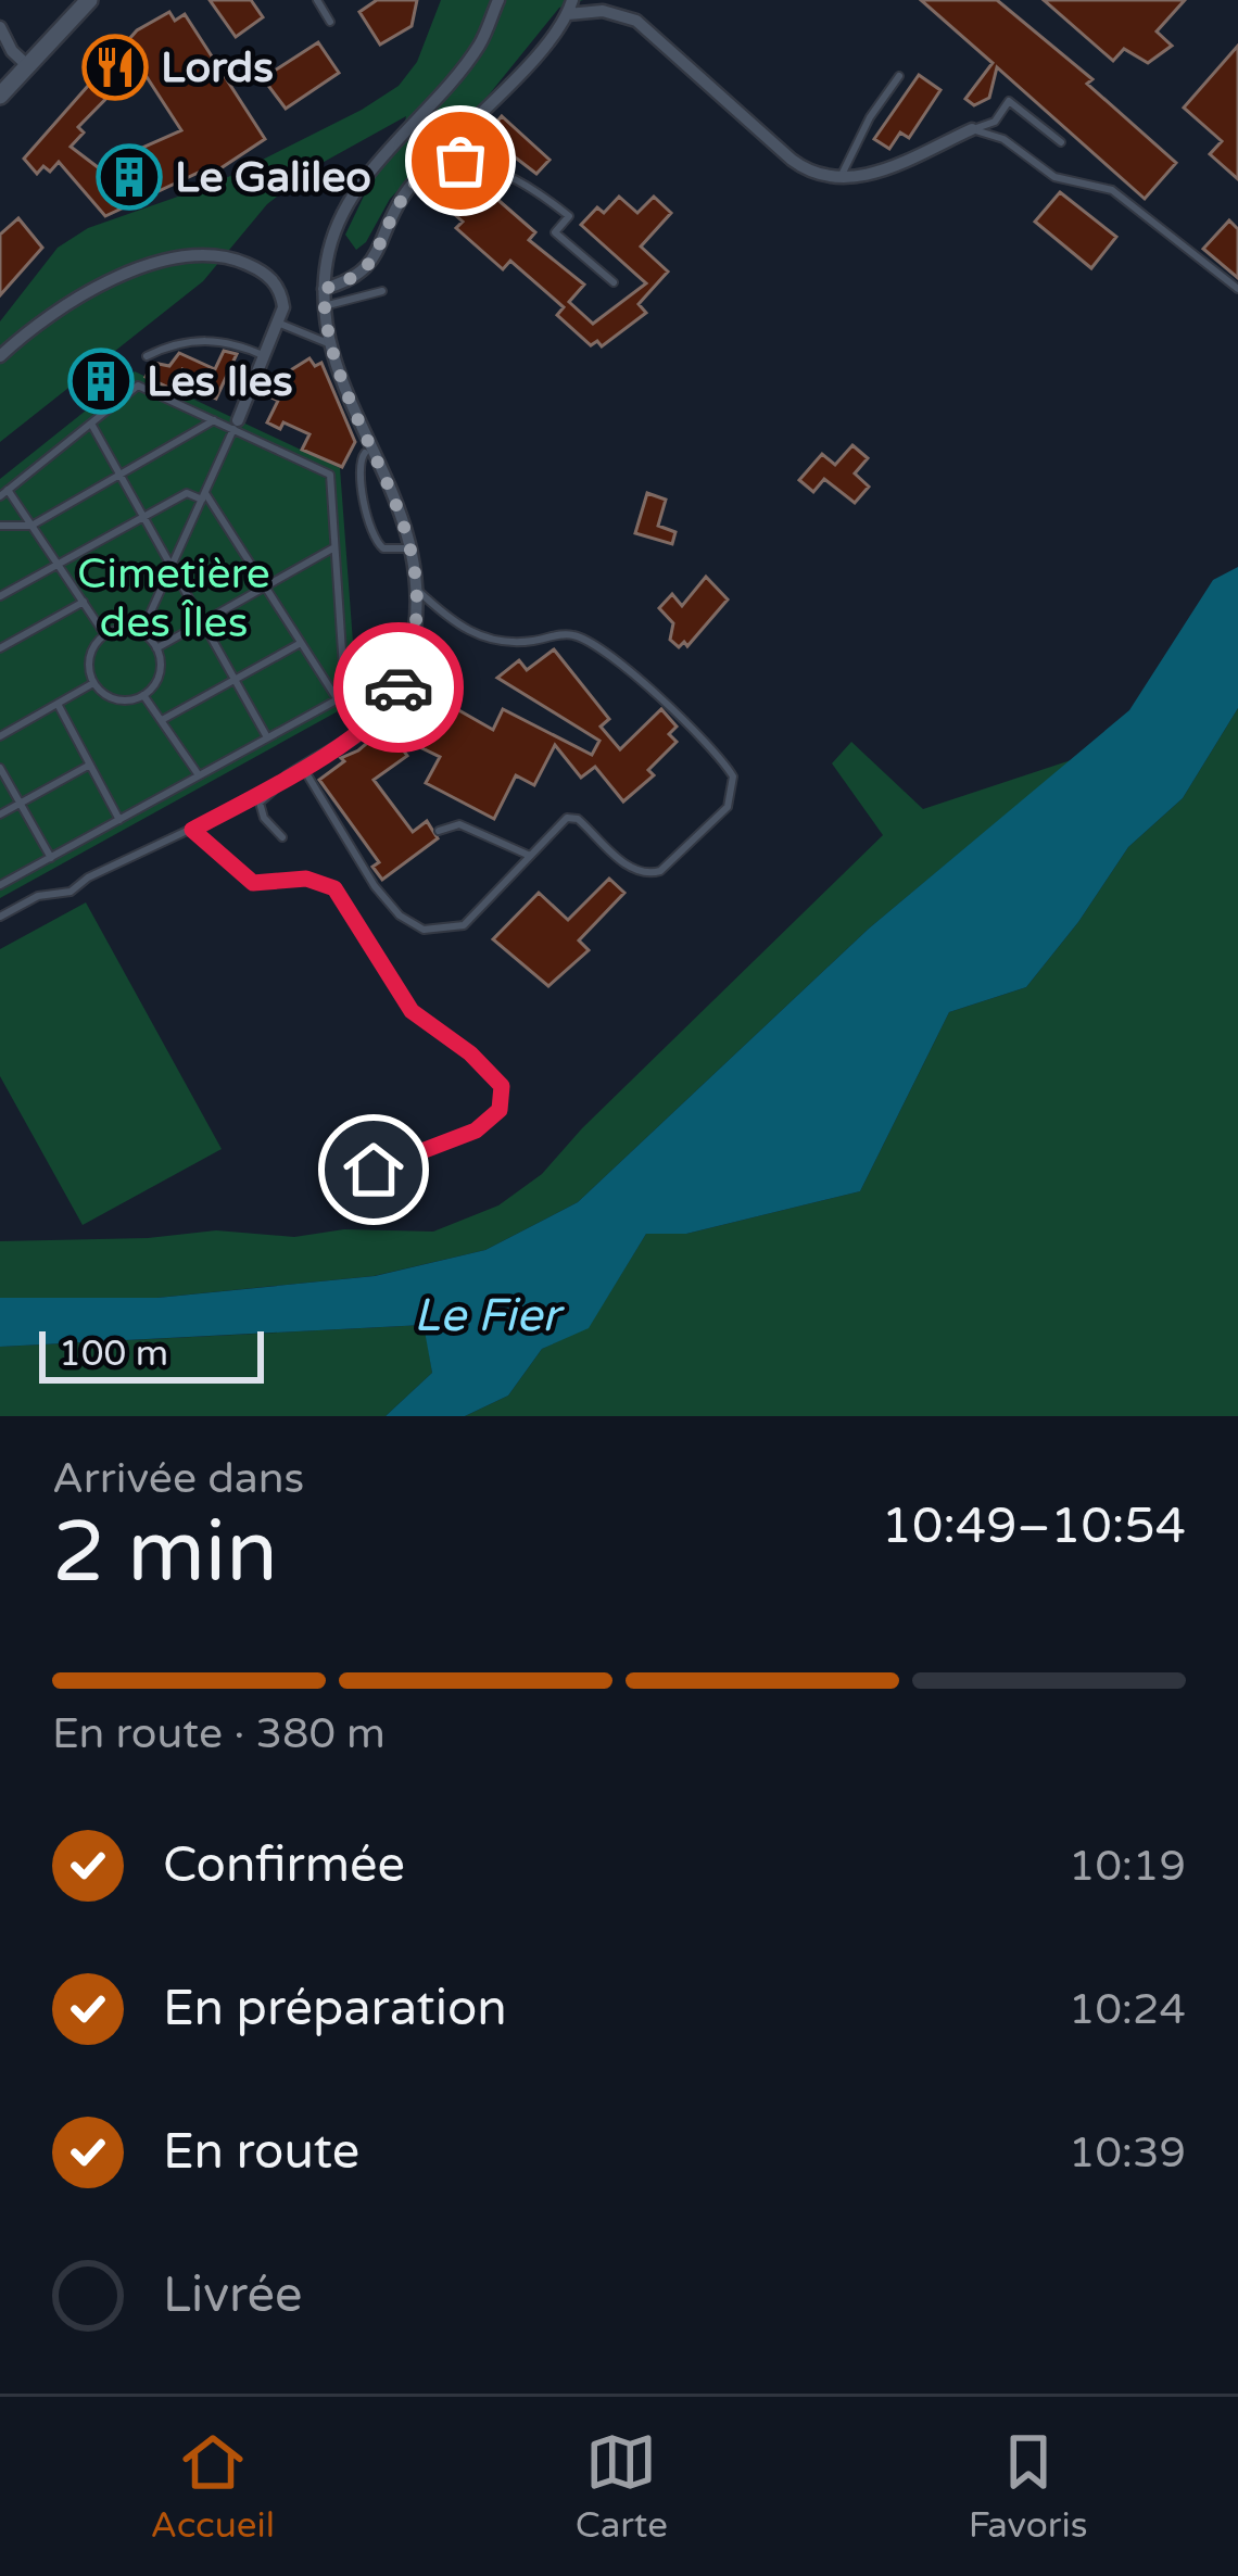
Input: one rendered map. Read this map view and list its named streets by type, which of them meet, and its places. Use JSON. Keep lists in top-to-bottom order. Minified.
{"water":["Le Fier"],"parks":["Cimetière des Îles"],"places":{"restaurant":["Lords"],"building":["Le Galileo","Les Iles"]},"scale_bar":"100 m","page":{"scale":"100 m","heading":["2 min","Arrivée dans","10:49–10:54"],"bar":"En route · 380 m","list":[["Confirmée","10:19"],["En préparation","10:24"],["En route","10:39"],"Livrée"],"tabs":["Accueil","Carte","Favoris"]}}
